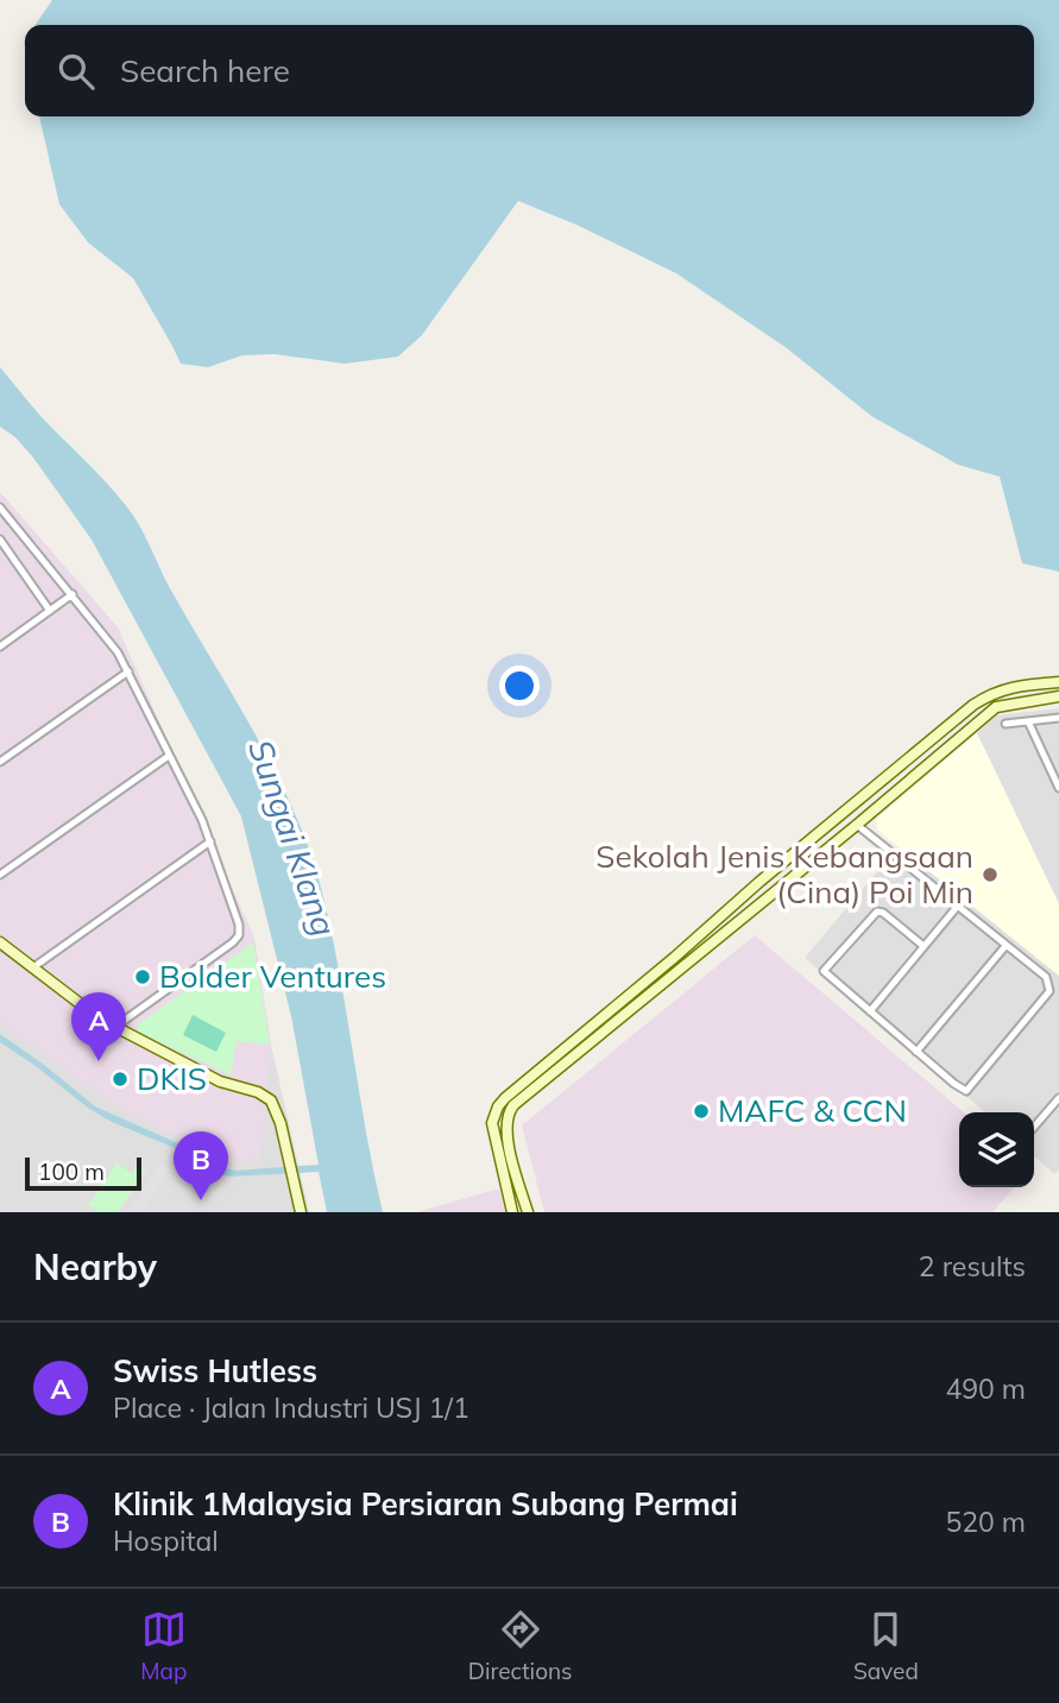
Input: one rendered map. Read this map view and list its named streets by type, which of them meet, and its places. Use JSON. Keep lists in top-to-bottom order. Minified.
{"water":["Sungai Klang"],"places":["Sekolah Jenis Kebangsaan (Cina) Poi Min","Bolder Ventures","DKIS","MAFC & CCN"],"scale_bar":"100 m","page":{"search":"Search here","pins":["A","B"],"scale":"100 m","heading":["Nearby","2 results"],"list":[{"mark":"A","name":"Swiss Hutless","note":"Place · Jalan Industri USJ 1/1","value":"490 m"},{"mark":"B","name":"Klinik 1Malaysia Persiaran Subang Permai","note":"Hospital","value":"520 m"}],"nav":["Map","Directions","Saved"]}}
